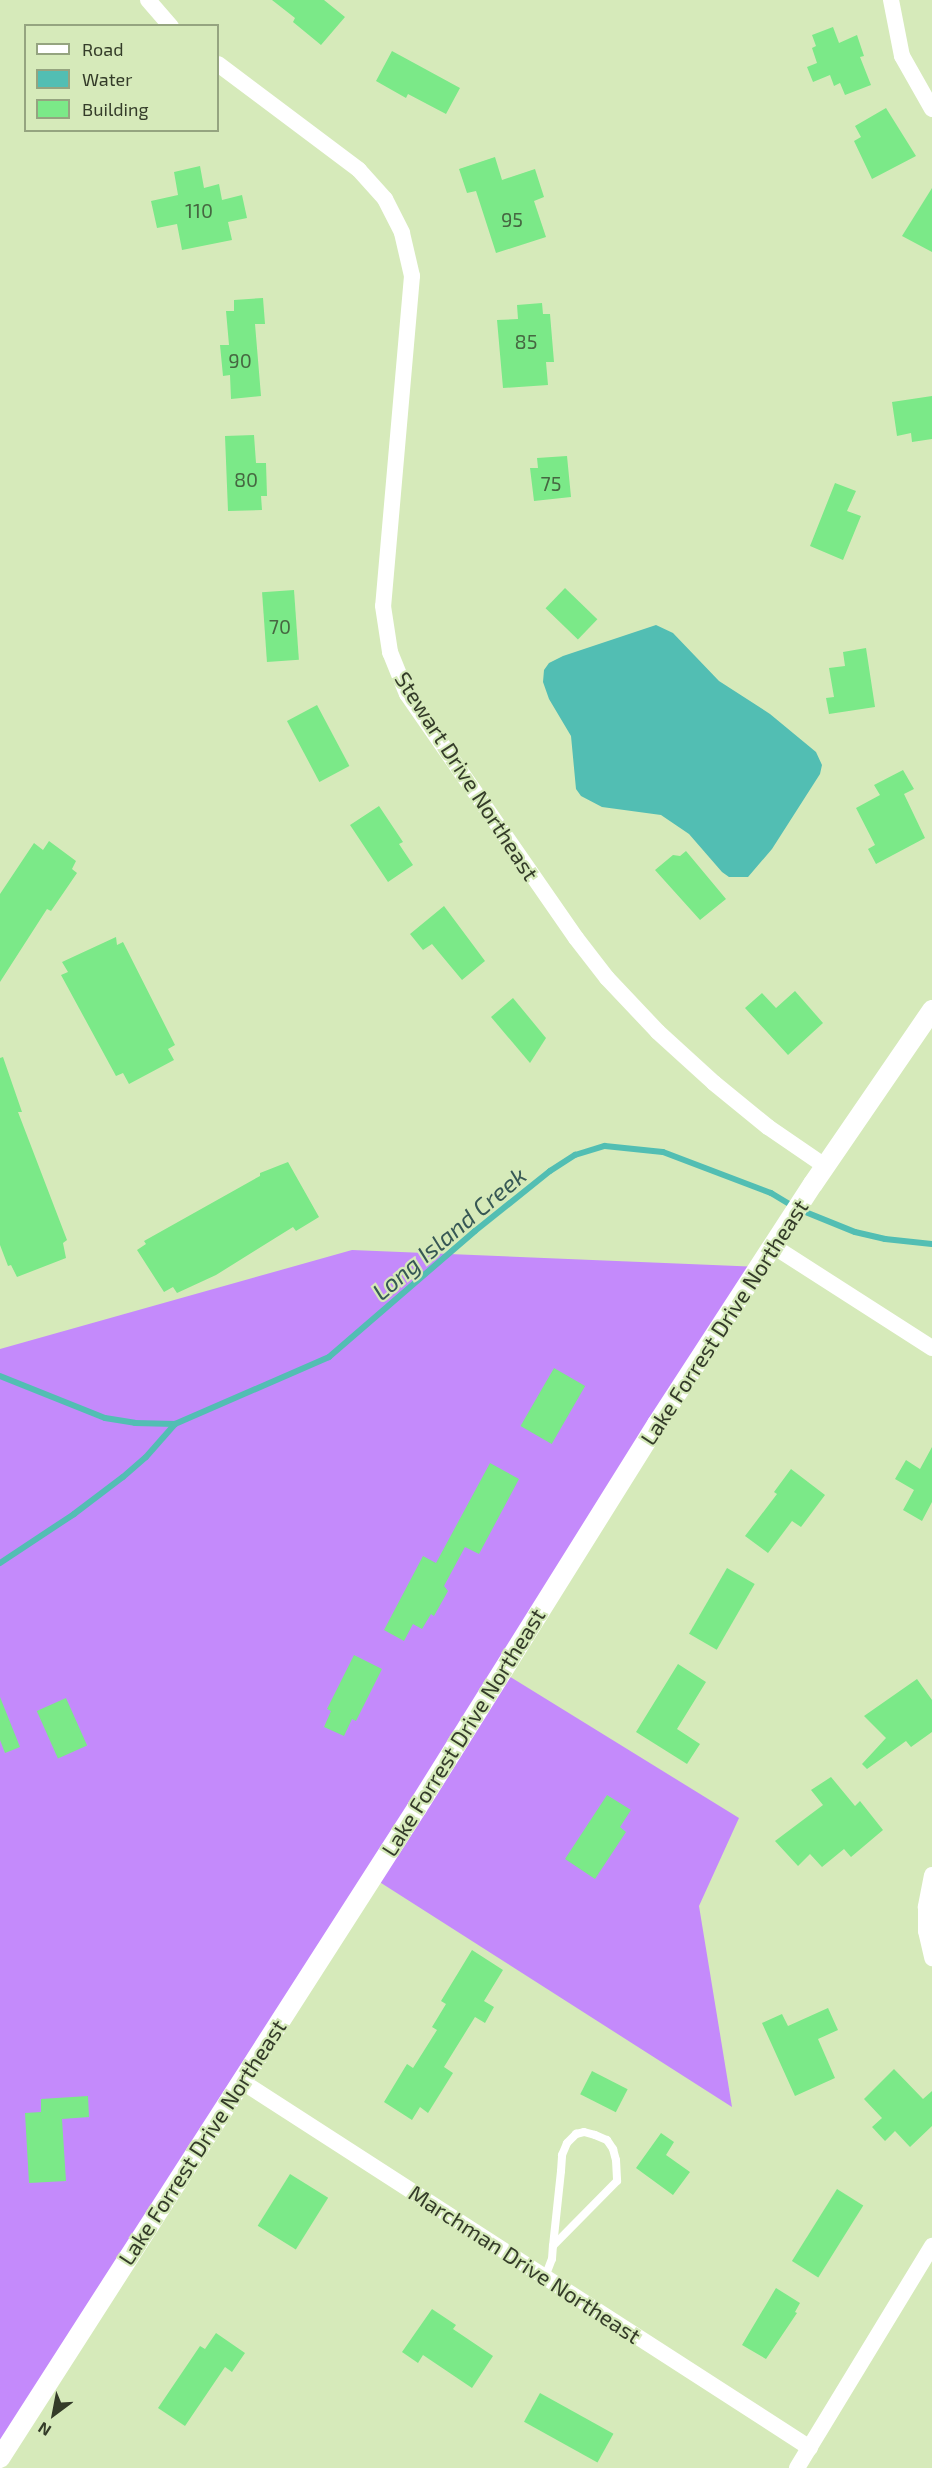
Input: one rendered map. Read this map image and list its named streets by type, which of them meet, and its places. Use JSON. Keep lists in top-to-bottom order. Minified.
{"streets":{"street":["Stewart Drive Northeast","Lake Forrest Drive Northeast","Marchman Drive Northeast"]},"crossings":[["Stewart Drive Northeast","Lake Forrest Drive Northeast"],["Lake Forrest Drive Northeast","Marchman Drive Northeast"]],"water":["Long Island Creek"],"house_numbers":["110","95","85","90","80","75","70"],"legend":["Road","Water","Building"],"north":"bottom left"}
